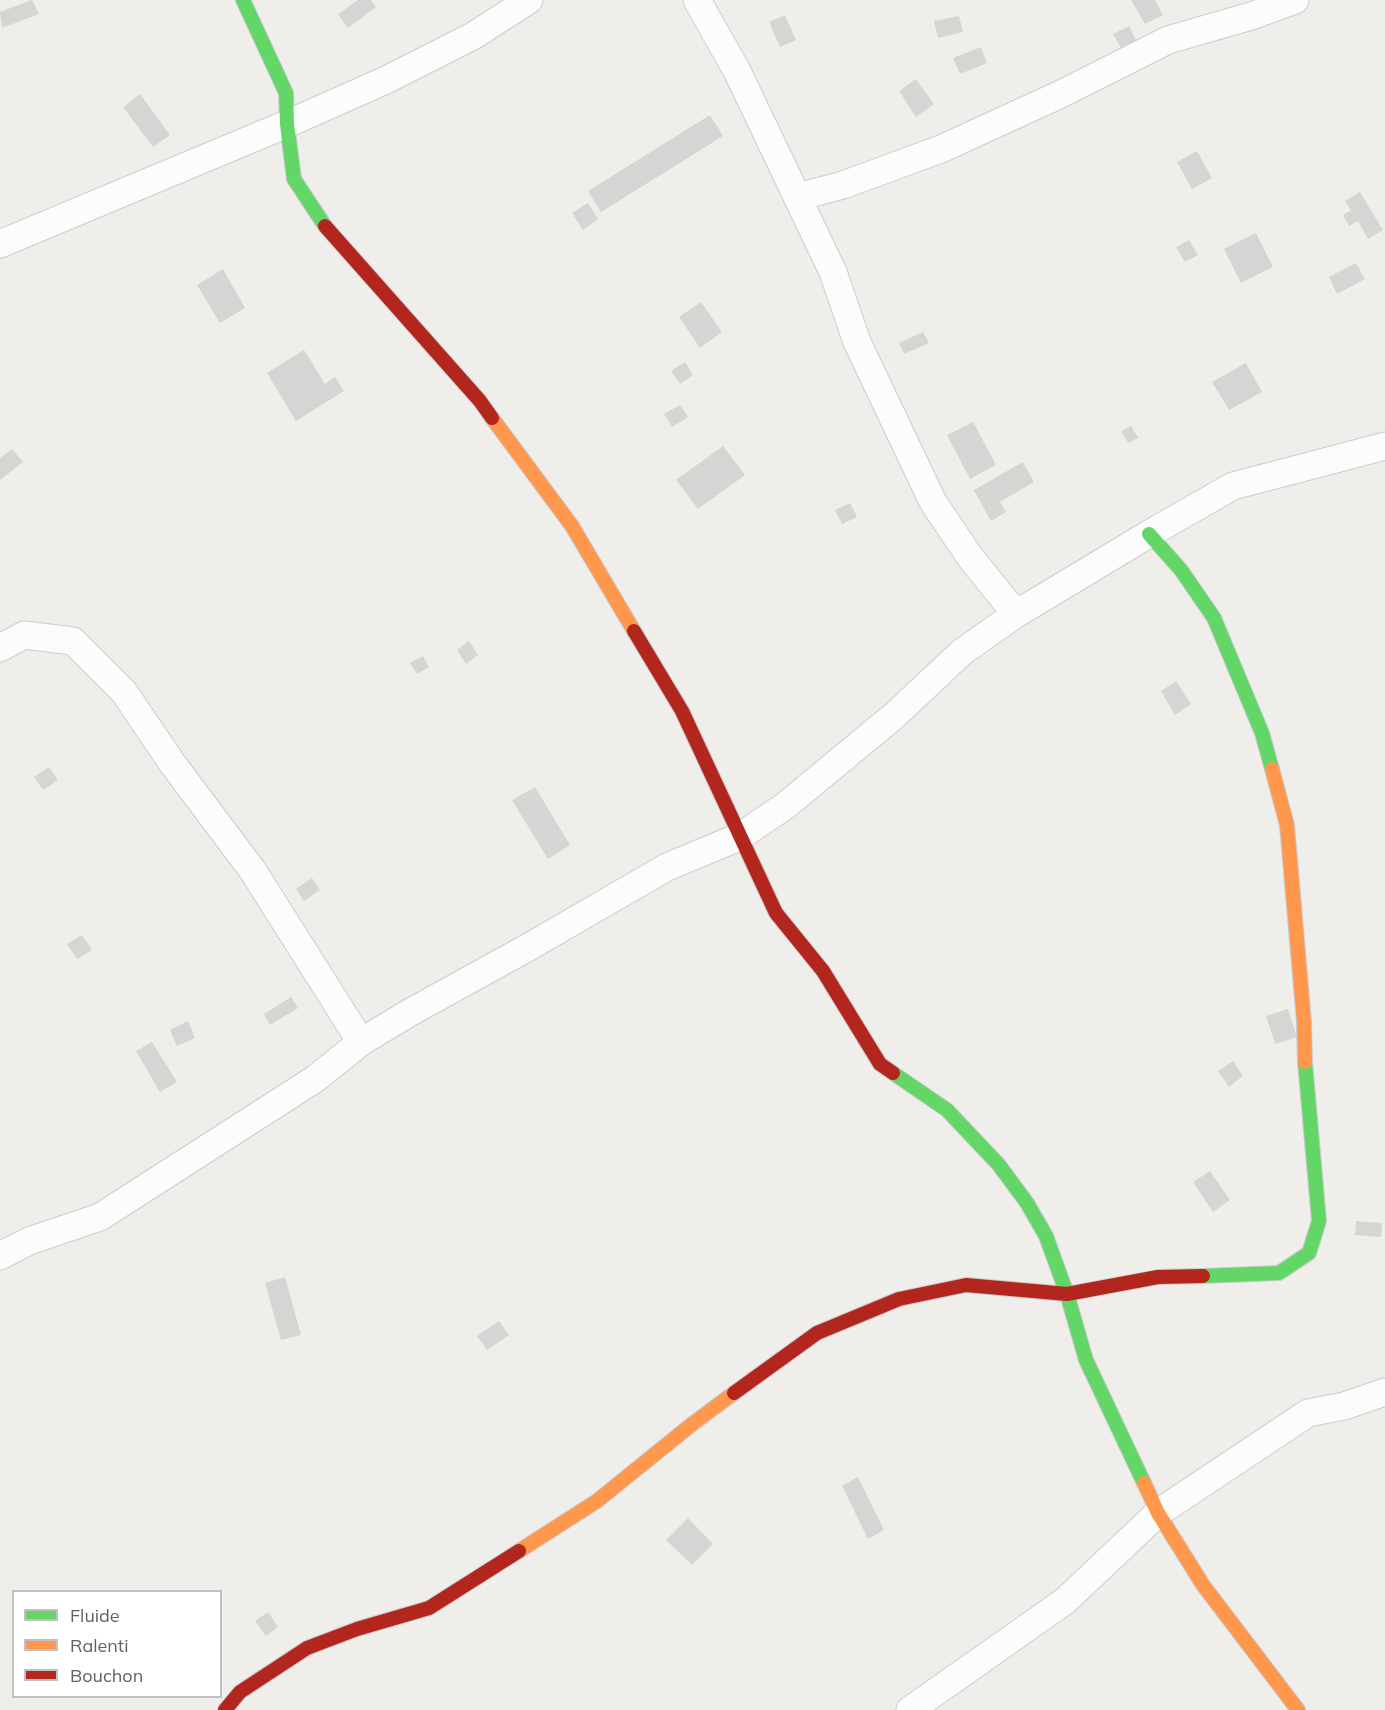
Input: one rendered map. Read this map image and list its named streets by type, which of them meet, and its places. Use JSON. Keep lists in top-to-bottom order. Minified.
{"legend":["Fluide","Ralenti","Bouchon"]}
